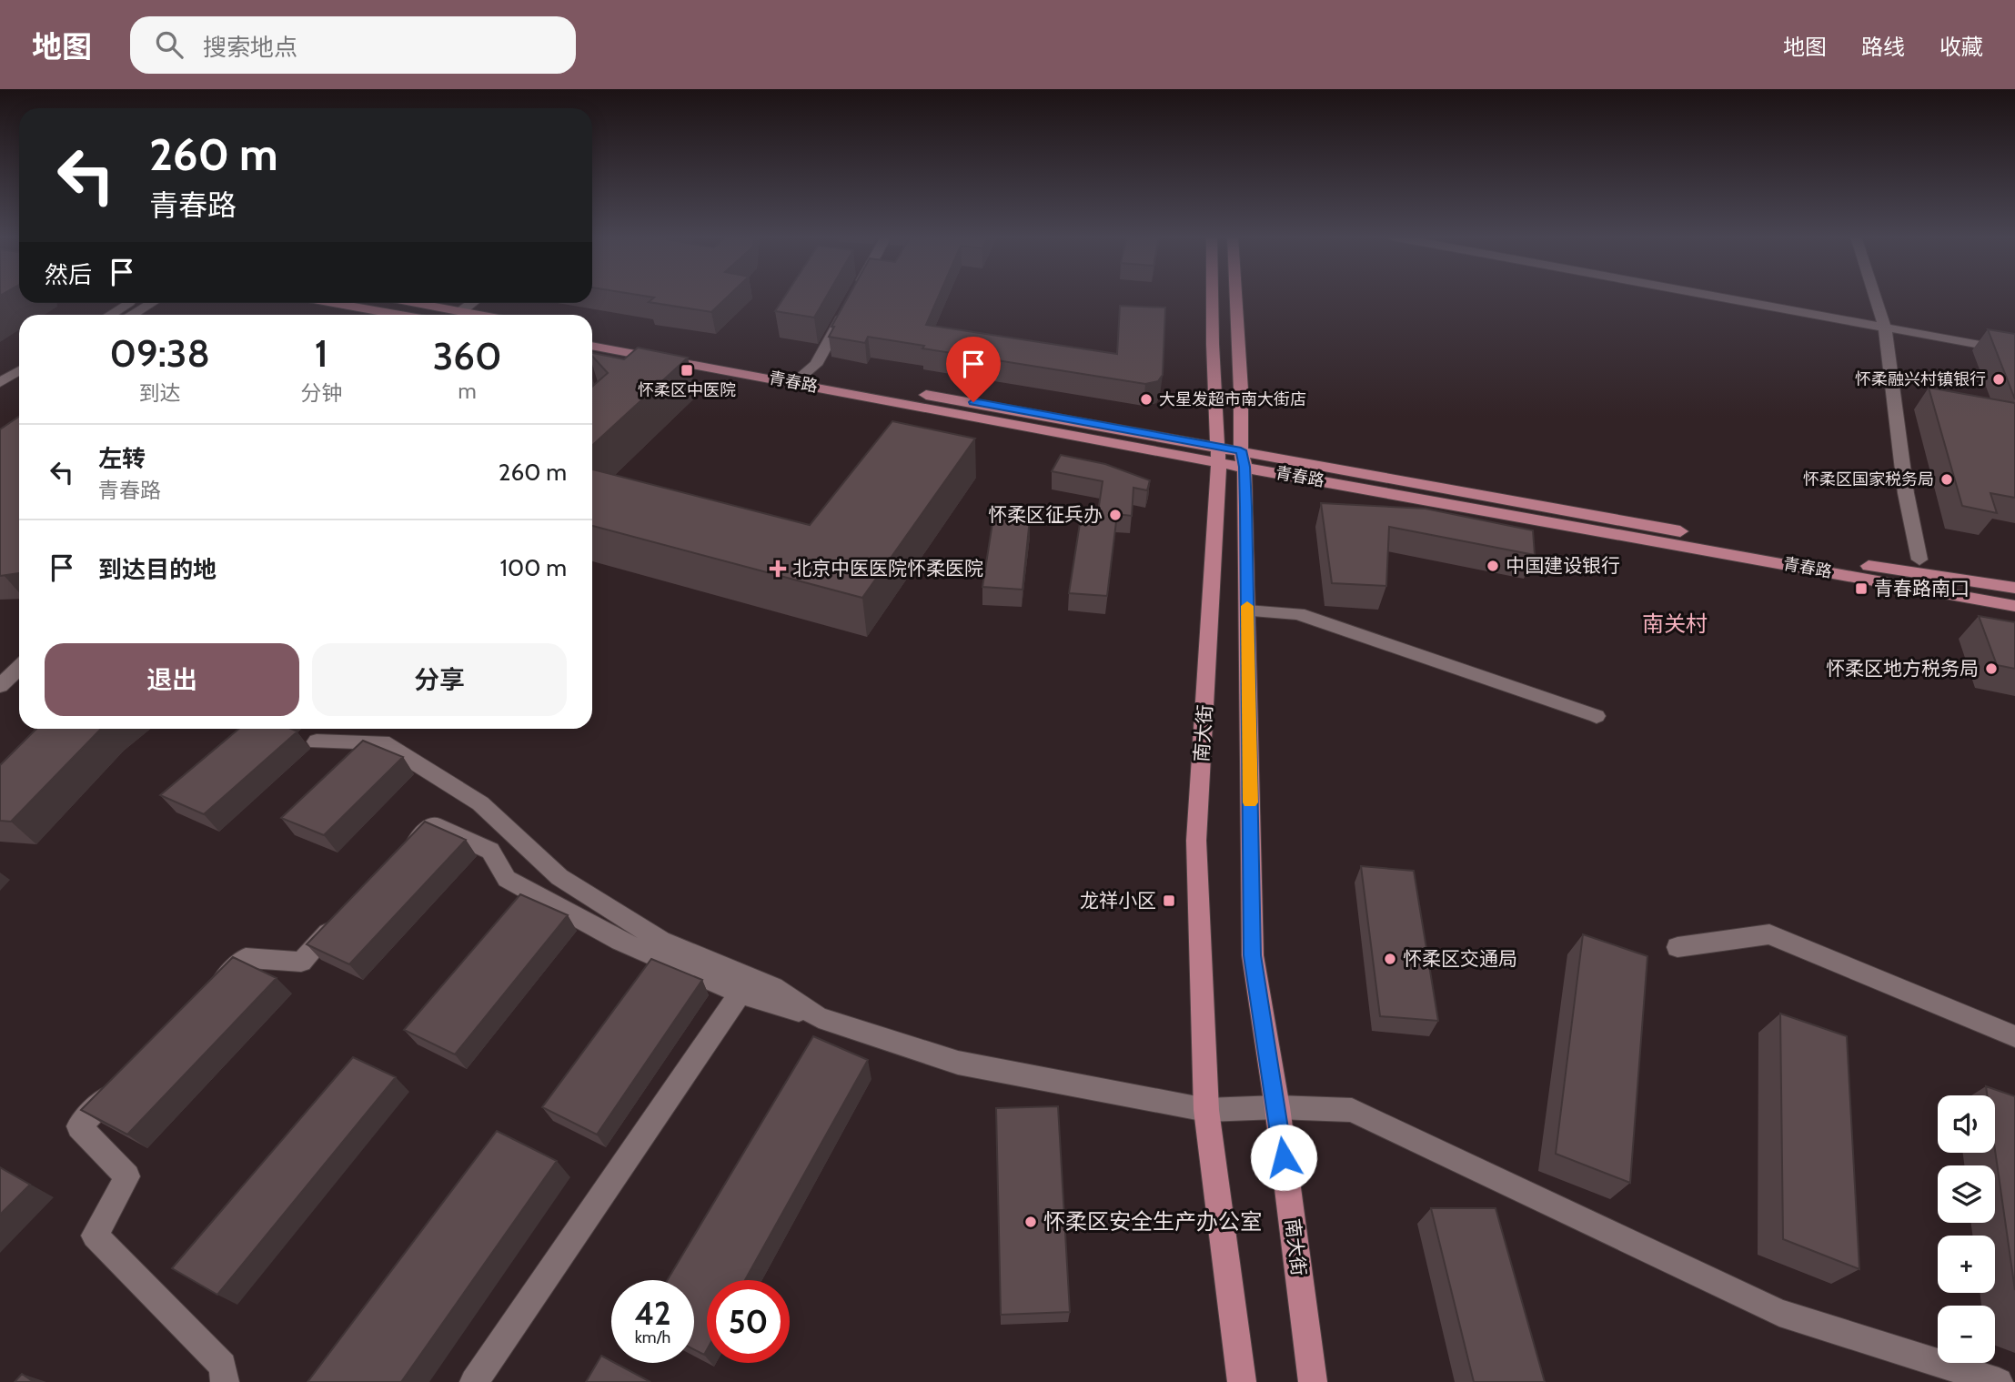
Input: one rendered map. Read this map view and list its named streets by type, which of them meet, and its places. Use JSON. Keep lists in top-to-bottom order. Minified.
{"streets":{"main road":["青春路","南大街"]},"crossings":[["青春路","南大街"]],"districts":["南关村"],"places":{"transit":["怀柔区中医院","青春路南口","龙祥小区"],"other":["怀柔融兴村镇银行","大星发超市南大街店","怀柔区国家税务局","怀柔区征兵办","中国建设银行","怀柔区地方税务局","怀柔区交通局","怀柔区安全生产办公室"],"health":["北京中医医院怀柔医院"]},"page":{"header":"地图","search":"搜索地点","nav":["地图","路线","收藏"],"turn":["260 m","青春路"],"then":"然后","eta":["09:38","到达","1","分钟","360","m"],"list":[{"name":"左转","note":"青春路","value":"260 m"},{"name":"到达目的地","value":"100 m"}],"buttons":["退出","分享"],"map_buttons":["+","−"],"speed":"42 km/h","limit":"50"}}
